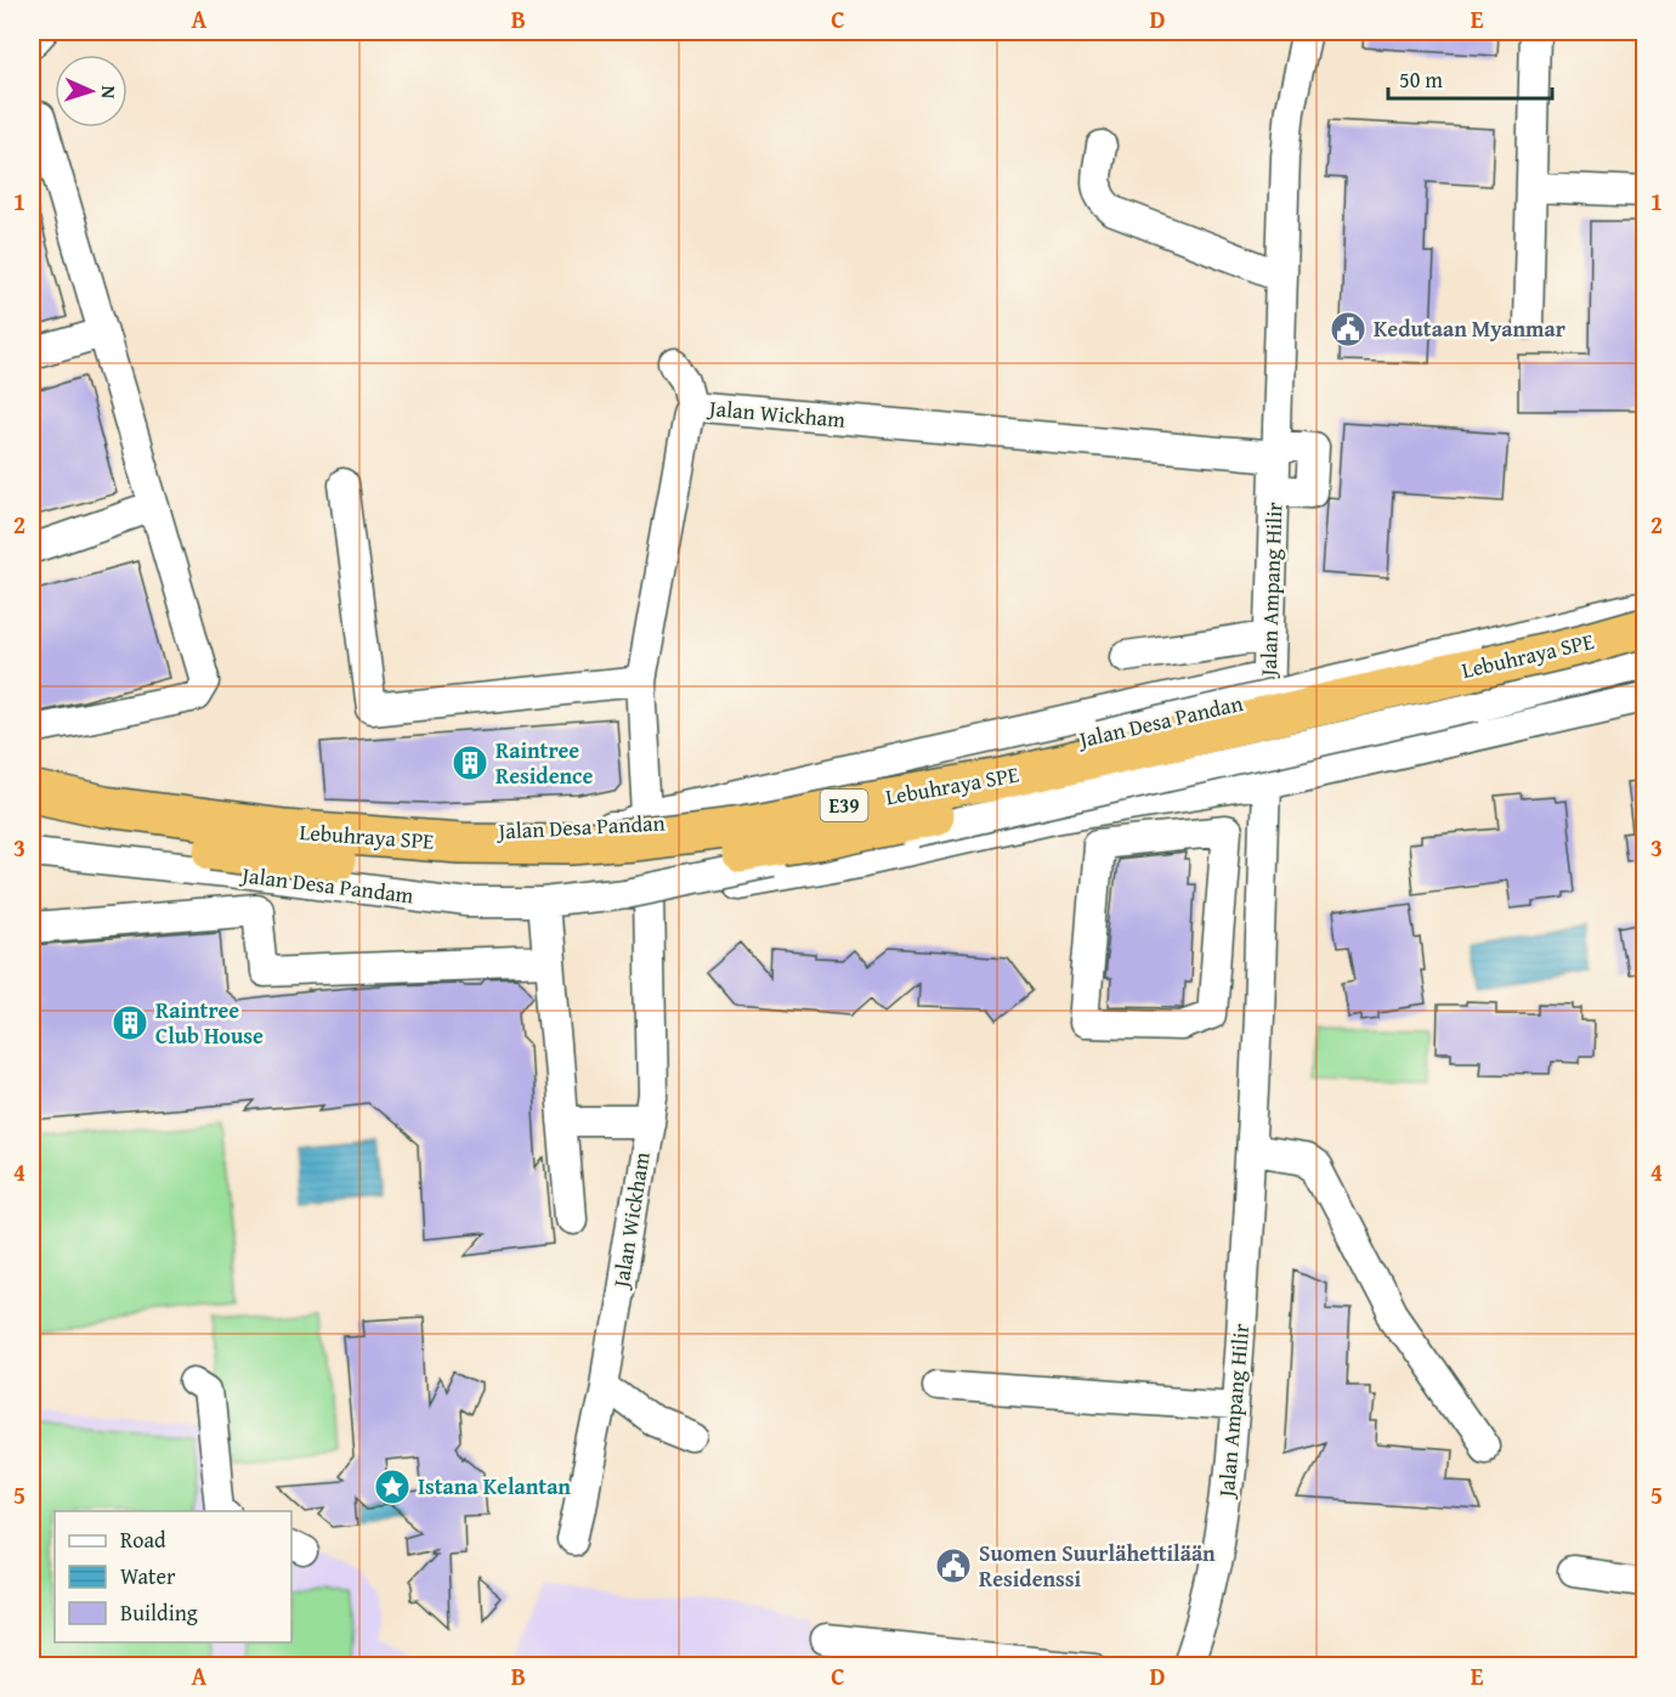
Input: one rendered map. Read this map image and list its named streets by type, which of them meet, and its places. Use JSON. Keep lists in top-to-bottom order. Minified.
{"streets":{"highway":["Lebuhraya SPE","E39"],"street":["Jalan Wickham","Jalan Ampang Hilir","Jalan Desa Pandan","Jalan Desa Pandam"]},"crossings":[["Jalan Wickham","Jalan Ampang Hilir"],["Jalan Wickham","Jalan Desa Pandan"],["Jalan Wickham","Jalan Desa Pandam"]],"places":{"public building":["Kedutaan Myanmar","Suomen Suurlähettilään Residenssi"],"building":["Raintree Residence","Raintree Club House"],"place":["Istana Kelantan"]},"legend":["Road","Water","Building"],"scale_bar":"50 m","north":"right","grid":{"columns":["A","B","C","D","E"],"rows":["1","2","3","4","5"]}}
